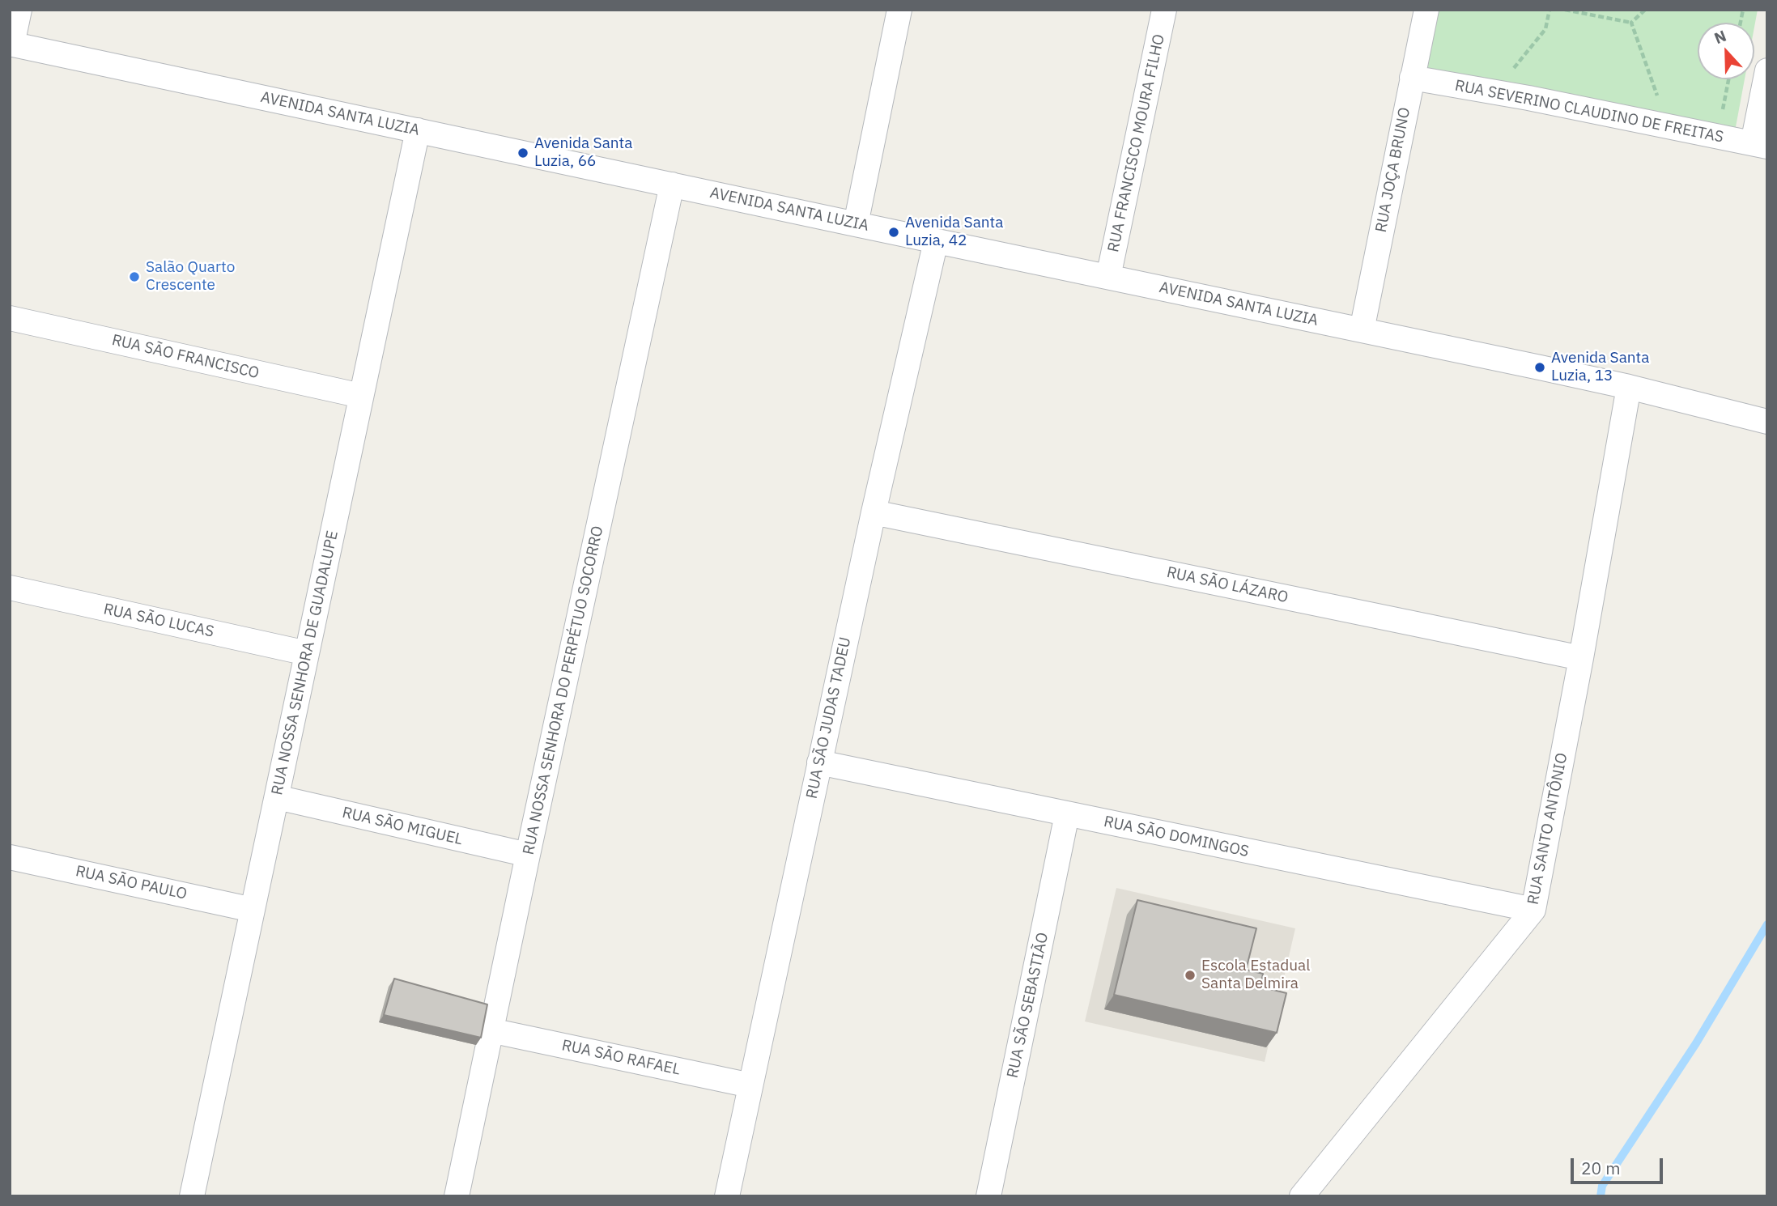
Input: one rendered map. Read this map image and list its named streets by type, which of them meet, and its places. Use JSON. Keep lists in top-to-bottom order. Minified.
{"streets":{"street":["RUA SEVERINO CLAUDINO DE FREITAS","AVENIDA SANTA LUZIA","RUA FRANCISCO MOURA FILHO","RUA JOÇA BRUNO","RUA SÃO FRANCISCO","RUA SÃO LÁZARO","RUA SÃO LUCAS","RUA NOSSA SENHORA DE GUADALUPE","RUA NOSSA SENHORA DO PERPÉTUO SOCORRO","RUA SÃO JUDAS TADEU","RUA SÃO MIGUEL","RUA SANTO ANTÔNIO","RUA SÃO DOMINGOS","RUA SÃO PAULO","RUA SÃO SEBASTIÃO","RUA SÃO RAFAEL"]},"crossings":[["RUA SEVERINO CLAUDINO DE FREITAS","RUA JOÇA BRUNO"],["AVENIDA SANTA LUZIA","RUA FRANCISCO MOURA FILHO"],["AVENIDA SANTA LUZIA","RUA JOÇA BRUNO"],["AVENIDA SANTA LUZIA","RUA NOSSA SENHORA DE GUADALUPE"],["AVENIDA SANTA LUZIA","RUA NOSSA SENHORA DO PERPÉTUO SOCORRO"],["AVENIDA SANTA LUZIA","RUA SÃO JUDAS TADEU"],["AVENIDA SANTA LUZIA","RUA SANTO ANTÔNIO"],["RUA SÃO FRANCISCO","RUA NOSSA SENHORA DE GUADALUPE"],["RUA SÃO LÁZARO","RUA SÃO JUDAS TADEU"],["RUA SÃO LÁZARO","RUA SANTO ANTÔNIO"],["RUA SÃO LUCAS","RUA NOSSA SENHORA DE GUADALUPE"],["RUA NOSSA SENHORA DE GUADALUPE","RUA SÃO MIGUEL"],["RUA NOSSA SENHORA DE GUADALUPE","RUA SÃO PAULO"],["RUA NOSSA SENHORA DO PERPÉTUO SOCORRO","RUA SÃO MIGUEL"],["RUA NOSSA SENHORA DO PERPÉTUO SOCORRO","RUA SÃO RAFAEL"],["RUA SÃO JUDAS TADEU","RUA SÃO DOMINGOS"],["RUA SÃO JUDAS TADEU","RUA SÃO RAFAEL"],["RUA SANTO ANTÔNIO","RUA SÃO DOMINGOS"],["RUA SÃO DOMINGOS","RUA SÃO SEBASTIÃO"]],"places":["Avenida Santa Luzia, 66","Avenida Santa Luzia, 42","Salão Quarto Crescente","Avenida Santa Luzia, 13","Escola Estadual Santa Delmira"],"scale_bar":"20 m","north":"top"}
